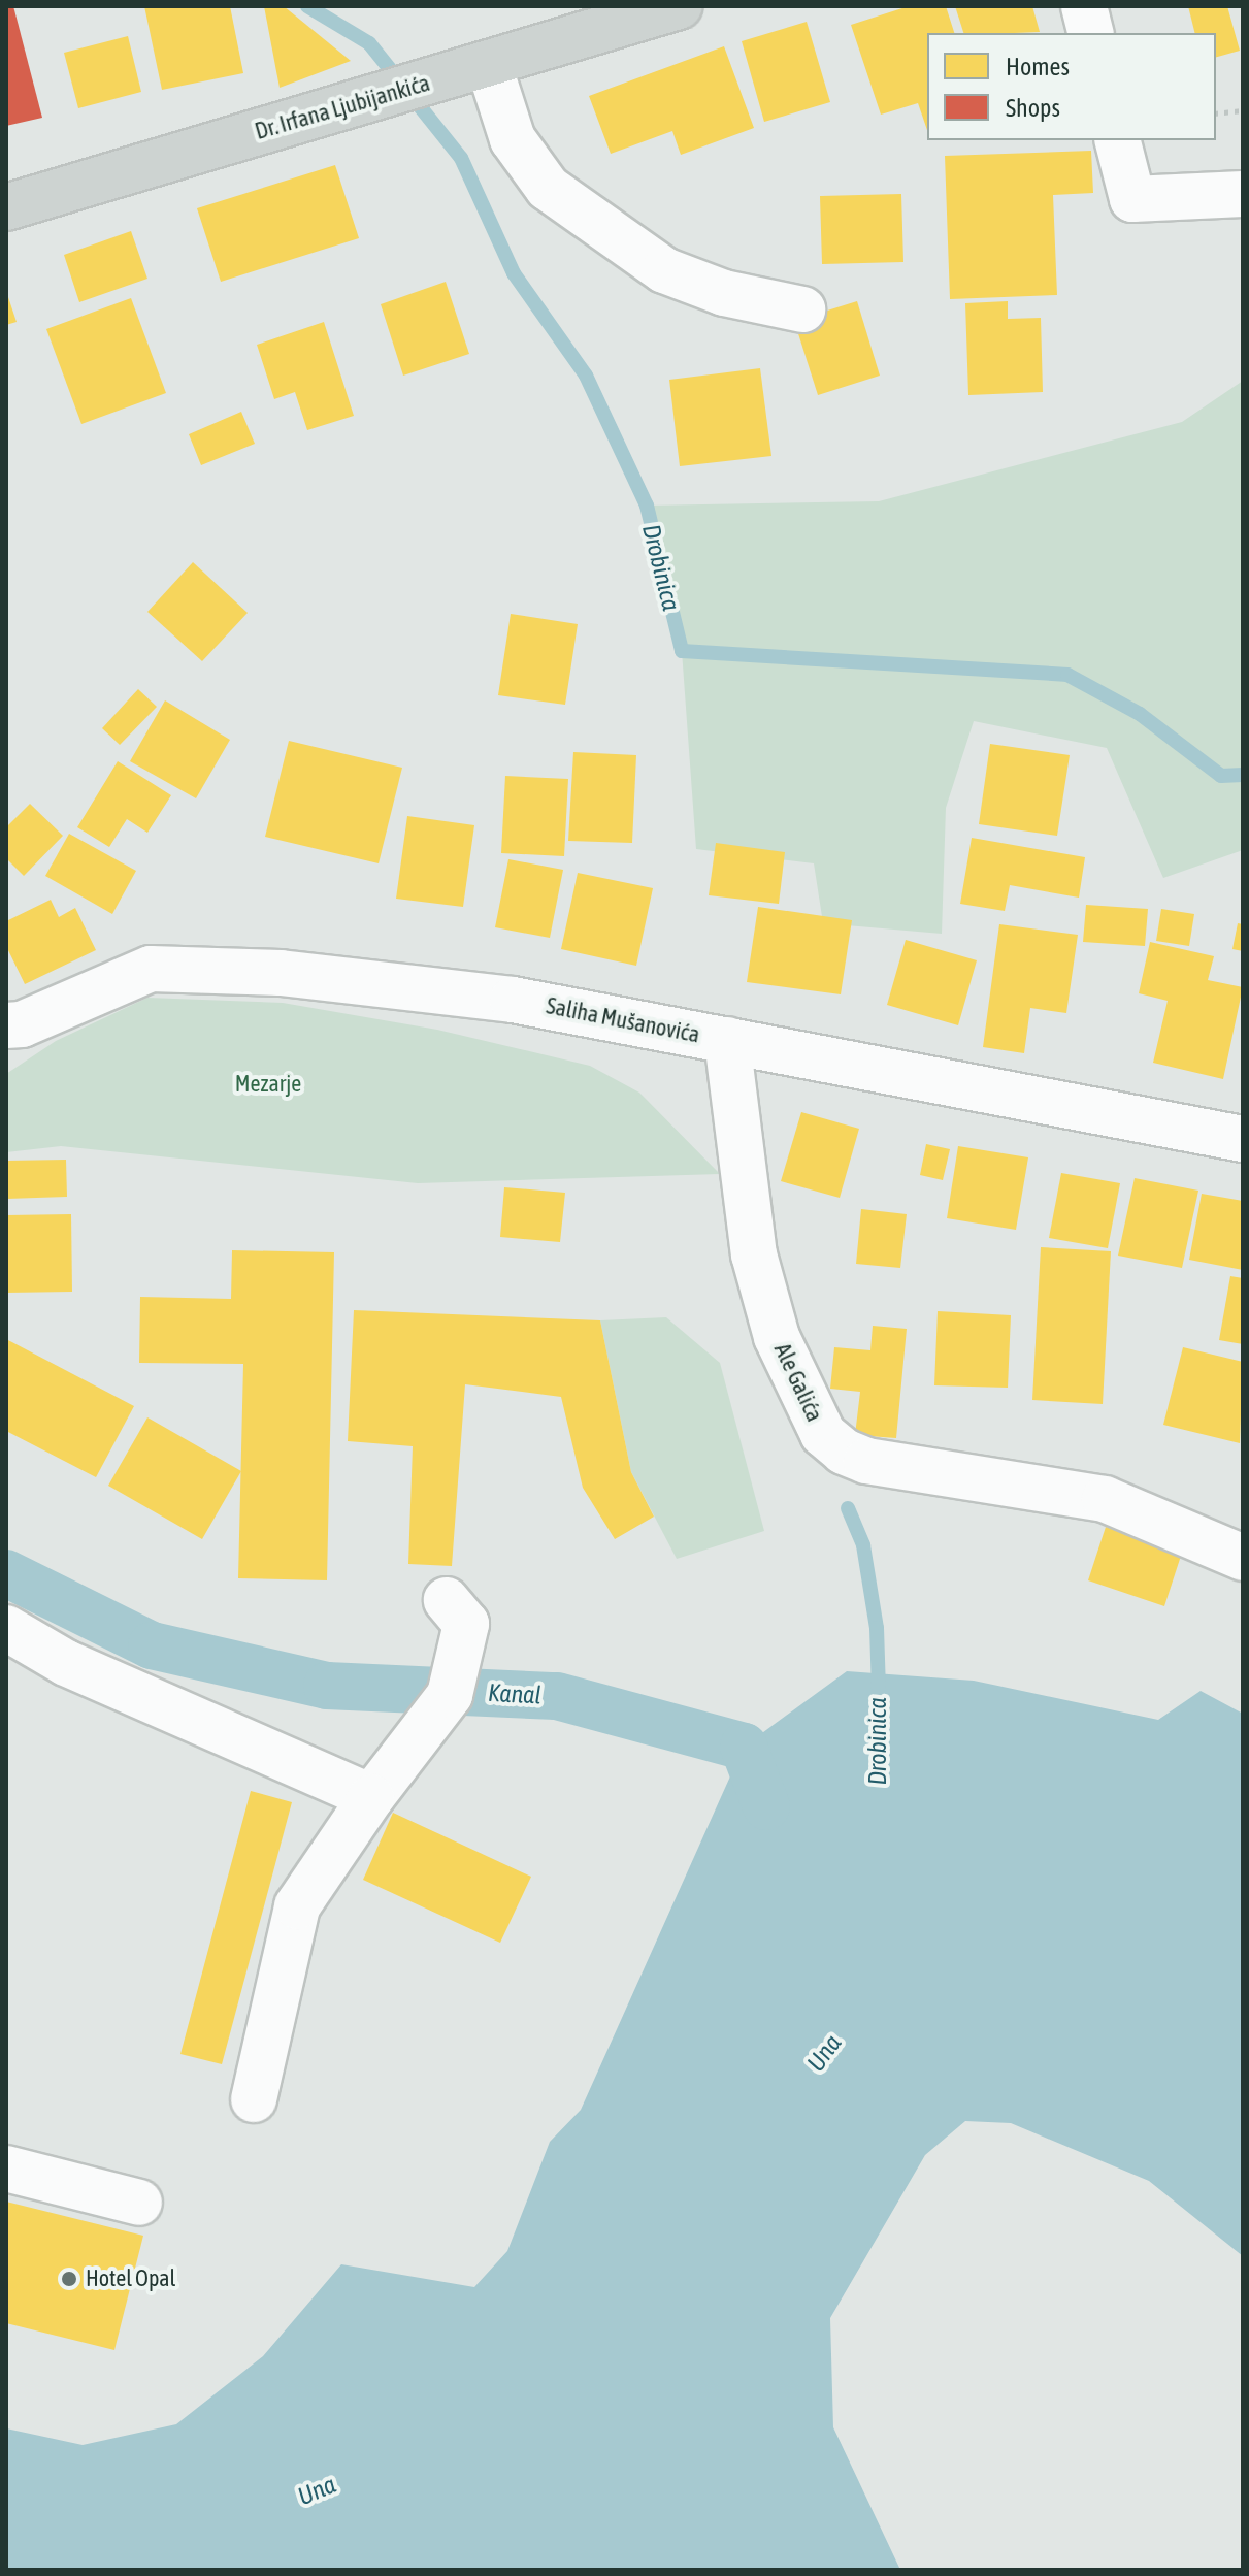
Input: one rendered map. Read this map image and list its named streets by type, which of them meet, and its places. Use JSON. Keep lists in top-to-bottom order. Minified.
{"streets":{"main road":["Dr. Irfana Ljubijankića"],"street":["Saliha Mušanovića","Ale Galića"]},"crossings":[["Saliha Mušanovića","Ale Galića"]],"water":["Drobinica","Kanal","Una"],"parks":["Mezarje"],"places":["Hotel Opal"],"legend":["Homes","Shops"]}
